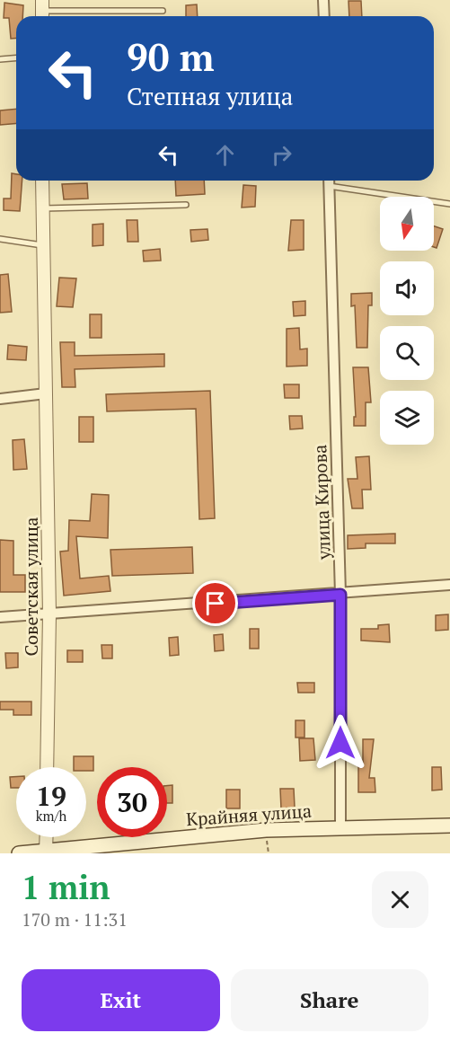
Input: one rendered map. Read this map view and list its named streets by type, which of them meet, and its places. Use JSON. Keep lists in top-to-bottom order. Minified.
{"streets":{"main road":["Крайняя улица"],"street":["улица Кирова","Советская улица"]},"crossings":[["улица Кирова","Крайняя улица"]],"north":"bottom","page":{"turn":["90 m","Степная улица"],"speed":"19 km/h","limit":"30","heading":["1 min","170 m · 11:31"],"buttons":["Exit","Share"]}}
